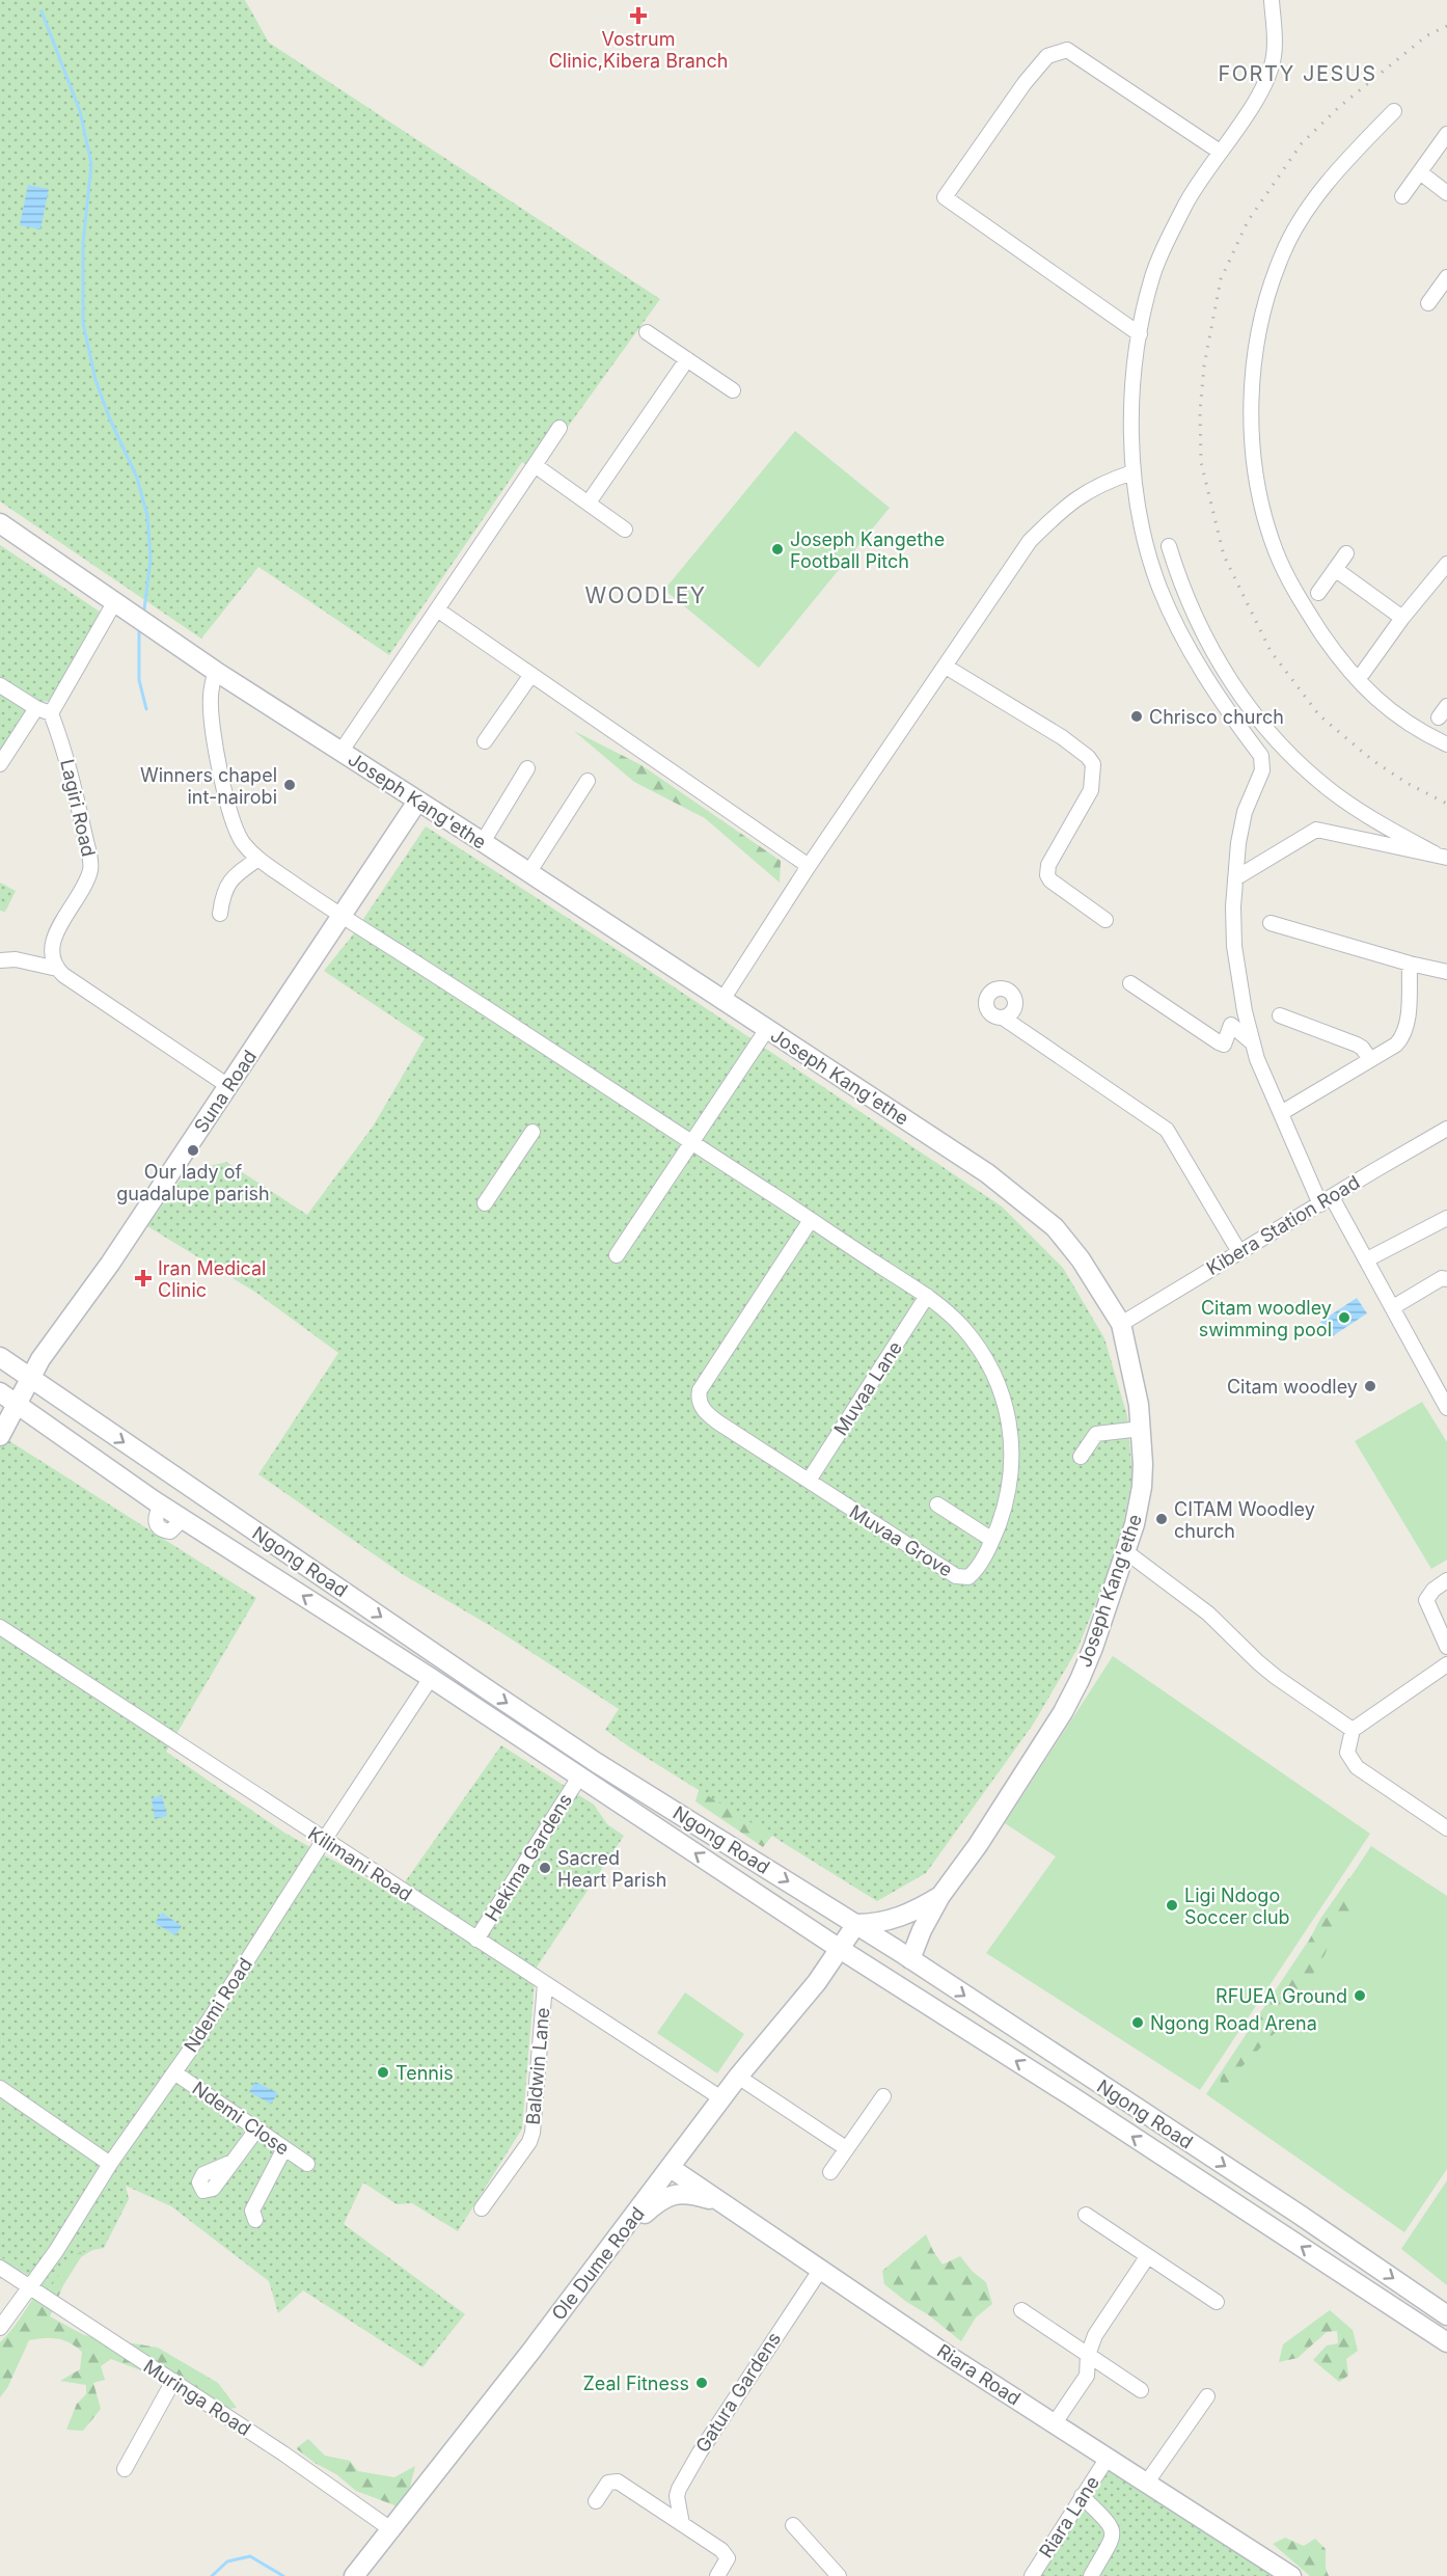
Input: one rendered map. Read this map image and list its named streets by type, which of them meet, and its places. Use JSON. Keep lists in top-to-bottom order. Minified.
{"streets":{"street":["Joseph Kang'ethe","Lagiri Road","Suna Road","Kibera Station Road","Muvaa Lane","Muvaa Grove","Ngong Road","Hekima Gardens","Kilimani Road","Ndemi Road","Baldwin Lane","Ndemi Close","Ole Dume Road","Riara Road","Gatura Gardens","Muringa Road","Riara Lane"]},"crossings":[["Joseph Kang'ethe","Suna Road"],["Joseph Kang'ethe","Kibera Station Road"],["Joseph Kang'ethe","Ngong Road"],["Suna Road","Ngong Road"],["Muvaa Lane","Muvaa Grove"],["Ngong Road","Hekima Gardens"],["Ngong Road","Ndemi Road"],["Ngong Road","Ole Dume Road"],["Hekima Gardens","Kilimani Road"],["Kilimani Road","Ndemi Road"],["Kilimani Road","Baldwin Lane"],["Kilimani Road","Ole Dume Road"],["Ndemi Road","Ndemi Close"],["Ndemi Road","Muringa Road"],["Ole Dume Road","Riara Road"],["Ole Dume Road","Muringa Road"],["Riara Road","Gatura Gardens"],["Riara Road","Riara Lane"]],"districts":["FORTY JESUS","WOODLEY"],"places":{"health":["Vostrum Clinic,Kibera Branch","Iran Medical Clinic"],"other":["Joseph Kangethe Football Pitch","Chrisco church","Winners chapel int-nairobi","Our lady of guadalupe parish","Citam woodley swimming pool","Citam woodley","CITAM Woodley church","Sacred Heart Parish","Ligi Ndogo Soccer club","RFUEA Ground","Ngong Road Arena","Tennis","Zeal Fitness"]}}
